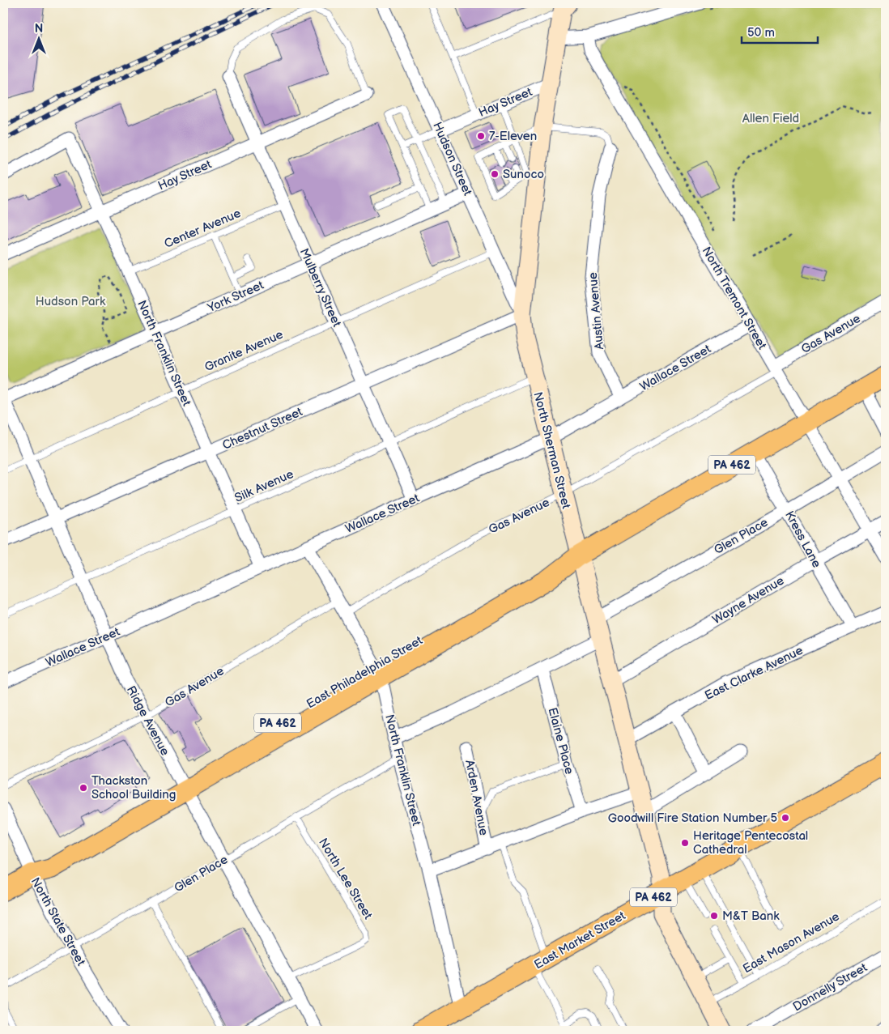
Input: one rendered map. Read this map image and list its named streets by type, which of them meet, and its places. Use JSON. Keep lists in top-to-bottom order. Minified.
{"streets":{"main road":["North Sherman Street","PA 462","East Philadelphia Street","East Market Street"],"street":["Hay Street","Hudson Street","Mulberry Street","York Street","North Tremont Street","Austin Avenue","Gas Avenue","North Franklin Street","Wallace Street","Chestnut Street","Glen Place","Kress Lane","Wayne Avenue","East Clarke Avenue","Ridge Avenue","Elaine Place","Arden Avenue","North State Street","Donnelly Street"],"lane":["Center Avenue","Granite Avenue","Silk Avenue","North Lee Street","East Mason Avenue"]},"crossings":[["Hay Street","Hudson Street"],["Hay Street","Mulberry Street"],["Hay Street","North Franklin Street"],["Hay Street","North Sherman Street"],["Hudson Street","York Street"],["Hudson Street","Granite Avenue"],["Hudson Street","Chestnut Street"],["Hudson Street","North Sherman Street"],["Center Avenue","Mulberry Street"],["Center Avenue","North Franklin Street"],["Mulberry Street","York Street"],["Mulberry Street","Granite Avenue"],["Mulberry Street","Wallace Street"],["Mulberry Street","Chestnut Street"],["Mulberry Street","Silk Avenue"],["York Street","North Franklin Street"],["York Street","Ridge Avenue"],["North Tremont Street","Gas Avenue"],["North Tremont Street","Wallace Street"],["North Tremont Street","Glen Place"],["North Tremont Street","Wayne Avenue"],["North Tremont Street","East Philadelphia Street"],["Austin Avenue","Wallace Street"],["Gas Avenue","North Franklin Street"],["Gas Avenue","North Sherman Street"],["Gas Avenue","Ridge Avenue"],["Granite Avenue","North Franklin Street"],["Granite Avenue","Ridge Avenue"],["North Franklin Street","Wallace Street"],["North Franklin Street","Chestnut Street"],["North Franklin Street","Silk Avenue"],["North Franklin Street","Glen Place"],["North Franklin Street","East Philadelphia Street"],["North Franklin Street","East Market Street"],["Wallace Street","North Sherman Street"],["Wallace Street","Ridge Avenue"],["Chestnut Street","North Sherman Street"],["Chestnut Street","Ridge Avenue"],["North Sherman Street","Silk Avenue"],["North Sherman Street","Glen Place"],["North Sherman Street","Wayne Avenue"],["North Sherman Street","East Philadelphia Street"],["North Sherman Street","East Clarke Avenue"],["North Sherman Street","East Market Street"],["North Sherman Street","East Mason Avenue"],["Silk Avenue","Ridge Avenue"],["Glen Place","Kress Lane"],["Glen Place","Ridge Avenue"],["Glen Place","North Lee Street"],["Glen Place","North State Street"],["Kress Lane","Wayne Avenue"],["Kress Lane","East Philadelphia Street"],["Kress Lane","East Clarke Avenue"],["East Philadelphia Street","Ridge Avenue"],["East Philadelphia Street","North State Street"],["Ridge Avenue","North Lee Street"]],"parks":["Allen Field","Hudson Park"],"places":["7-Eleven","Sunoco","Thackston School Building","Goodwill Fire Station Number 5","Heritage Pentecostal Cathedral","M&T Bank"],"scale_bar":"50 m","north":"top"}
